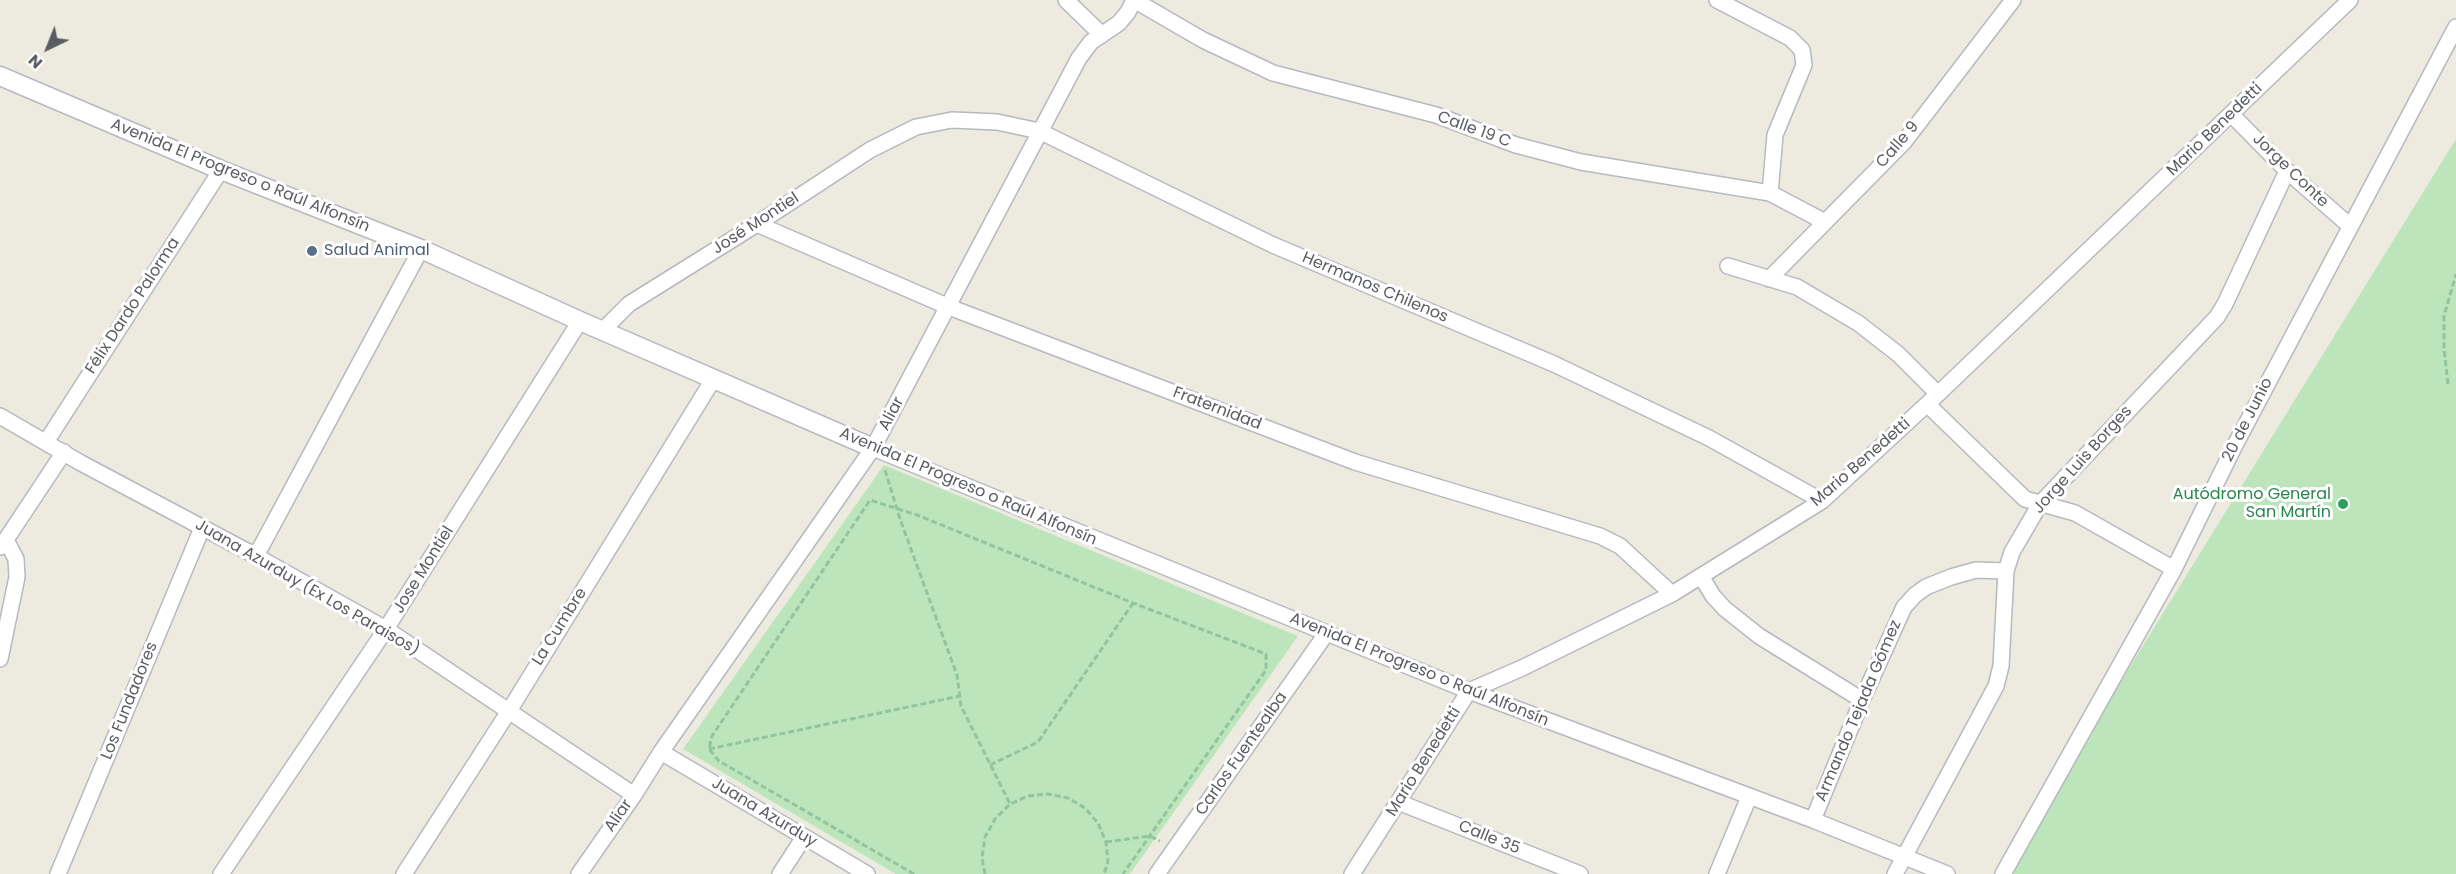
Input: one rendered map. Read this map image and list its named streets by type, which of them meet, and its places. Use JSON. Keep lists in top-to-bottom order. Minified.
{"streets":{"street":["Calle 19 C","Mario Benedetti","Calle 9","Jorge Conte","Avenida El Progreso o Raúl Alfonsín","José Montiel","Hermanos Chilenos","Félix Dardo Palorma","Fraternidad","Aliar","20 de Junio","Jorge Luis Borges","Jose Montiel","Juana Azurduy (Ex Los Paraisos)","La Cumbre","Los Fundadores","Armando Tejada Gómez","Carlos Fuentealba","Juana Azurduy","Calle 35"]},"crossings":[["Calle 19 C","Calle 9"],["Calle 19 C","Aliar"],["Mario Benedetti","Jorge Conte"],["Mario Benedetti","Avenida El Progreso o Raúl Alfonsín"],["Mario Benedetti","Hermanos Chilenos"],["Mario Benedetti","Fraternidad"],["Mario Benedetti","Calle 35"],["Jorge Conte","20 de Junio"],["Jorge Conte","Jorge Luis Borges"],["Avenida El Progreso o Raúl Alfonsín","José Montiel"],["Avenida El Progreso o Raúl Alfonsín","Félix Dardo Palorma"],["Avenida El Progreso o Raúl Alfonsín","Aliar"],["Avenida El Progreso o Raúl Alfonsín","Jorge Luis Borges"],["Avenida El Progreso o Raúl Alfonsín","Jose Montiel"],["Avenida El Progreso o Raúl Alfonsín","La Cumbre"],["Avenida El Progreso o Raúl Alfonsín","Armando Tejada Gómez"],["Avenida El Progreso o Raúl Alfonsín","Carlos Fuentealba"],["José Montiel","Hermanos Chilenos"],["José Montiel","Fraternidad"],["Hermanos Chilenos","Aliar"],["Félix Dardo Palorma","Juana Azurduy (Ex Los Paraisos)"],["Fraternidad","Aliar"],["Aliar","Juana Azurduy (Ex Los Paraisos)"],["Aliar","Juana Azurduy"],["Jorge Luis Borges","Armando Tejada Gómez"],["Jose Montiel","Juana Azurduy (Ex Los Paraisos)"],["Juana Azurduy (Ex Los Paraisos)","La Cumbre"],["Juana Azurduy (Ex Los Paraisos)","Los Fundadores"]],"places":["Salud Animal","Autódromo General San Martín"],"north":"bottom left"}
